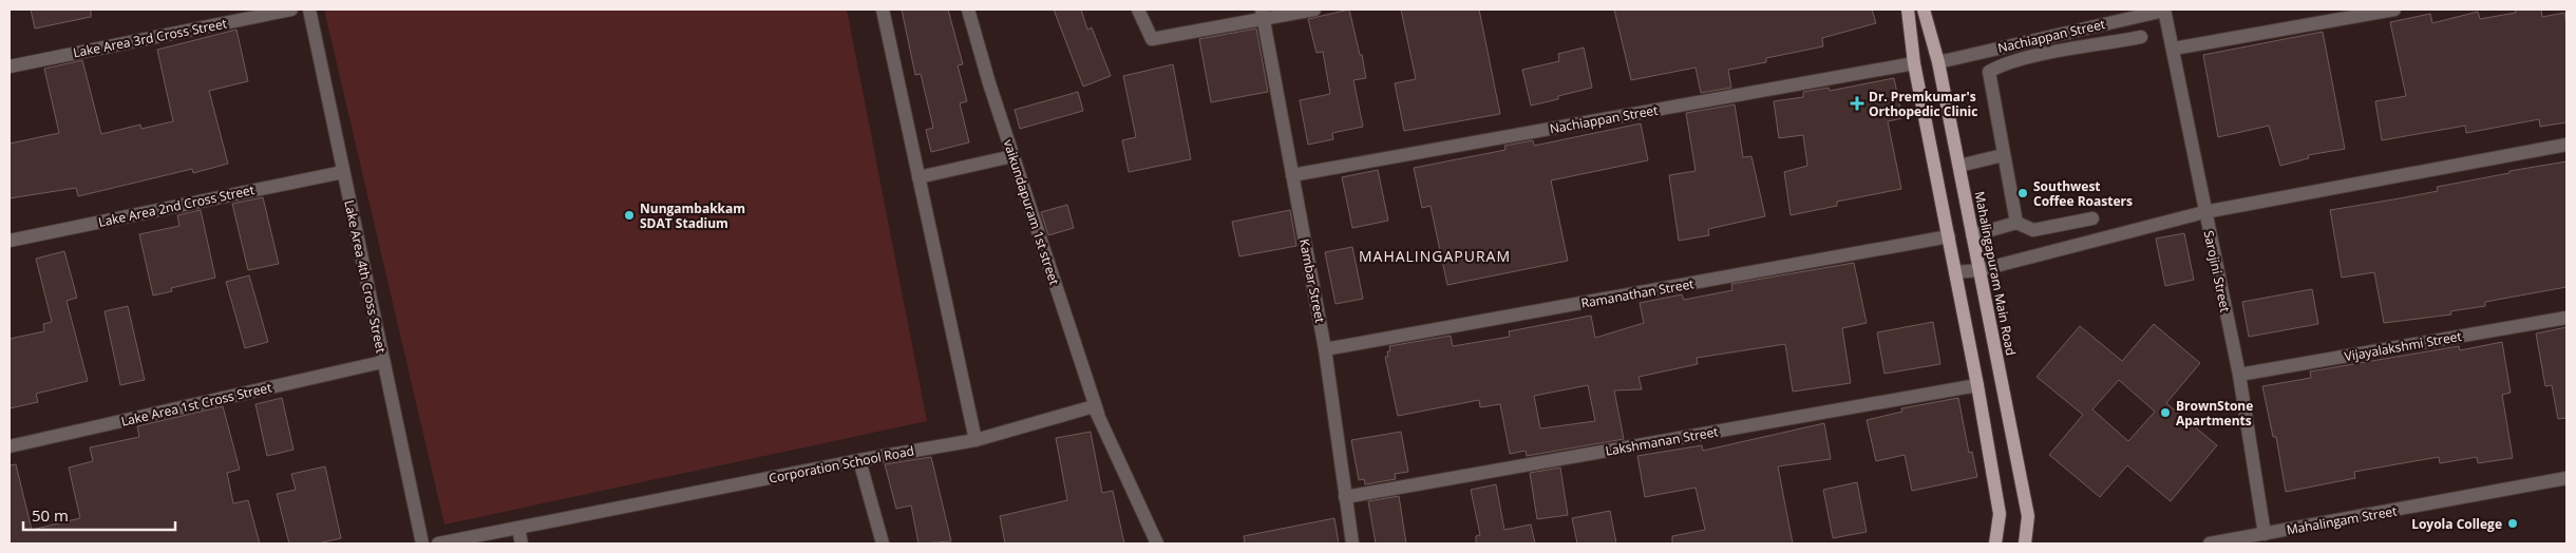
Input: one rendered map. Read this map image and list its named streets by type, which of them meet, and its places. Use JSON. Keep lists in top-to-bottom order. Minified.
{"streets":{"main road":["Mahalingapuram Main Road"],"street":["Nachiappan Street","Lake Area 3rd Cross Street","Lake Area 2nd Cross Street","vaikundapuram 1st street","Sarojini Street","Lake Area 4th Cross Street","Kambar Street","Ramanathan Street","Vijayalakshmi Street","Lake Area 1st Cross Street","Lakshmanan Street","Corporation School Road","Mahalingam Street"]},"crossings":[["Nachiappan Street","Sarojini Street"],["Nachiappan Street","Mahalingapuram Main Road"],["Nachiappan Street","Kambar Street"],["Lake Area 2nd Cross Street","Lake Area 4th Cross Street"],["vaikundapuram 1st street","Corporation School Road"],["Sarojini Street","Vijayalakshmi Street"],["Sarojini Street","Mahalingam Street"],["Lake Area 4th Cross Street","Lake Area 1st Cross Street"],["Kambar Street","Ramanathan Street"],["Kambar Street","Lakshmanan Street"]],"districts":["MAHALINGAPURAM"],"places":{"health":["Dr. Premkumar's Orthopedic Clinic"],"other":["Southwest Coffee Roasters","Nungambakkam SDAT Stadium","BrownStone Apartments","Loyola College"]},"scale_bar":"50 m"}
